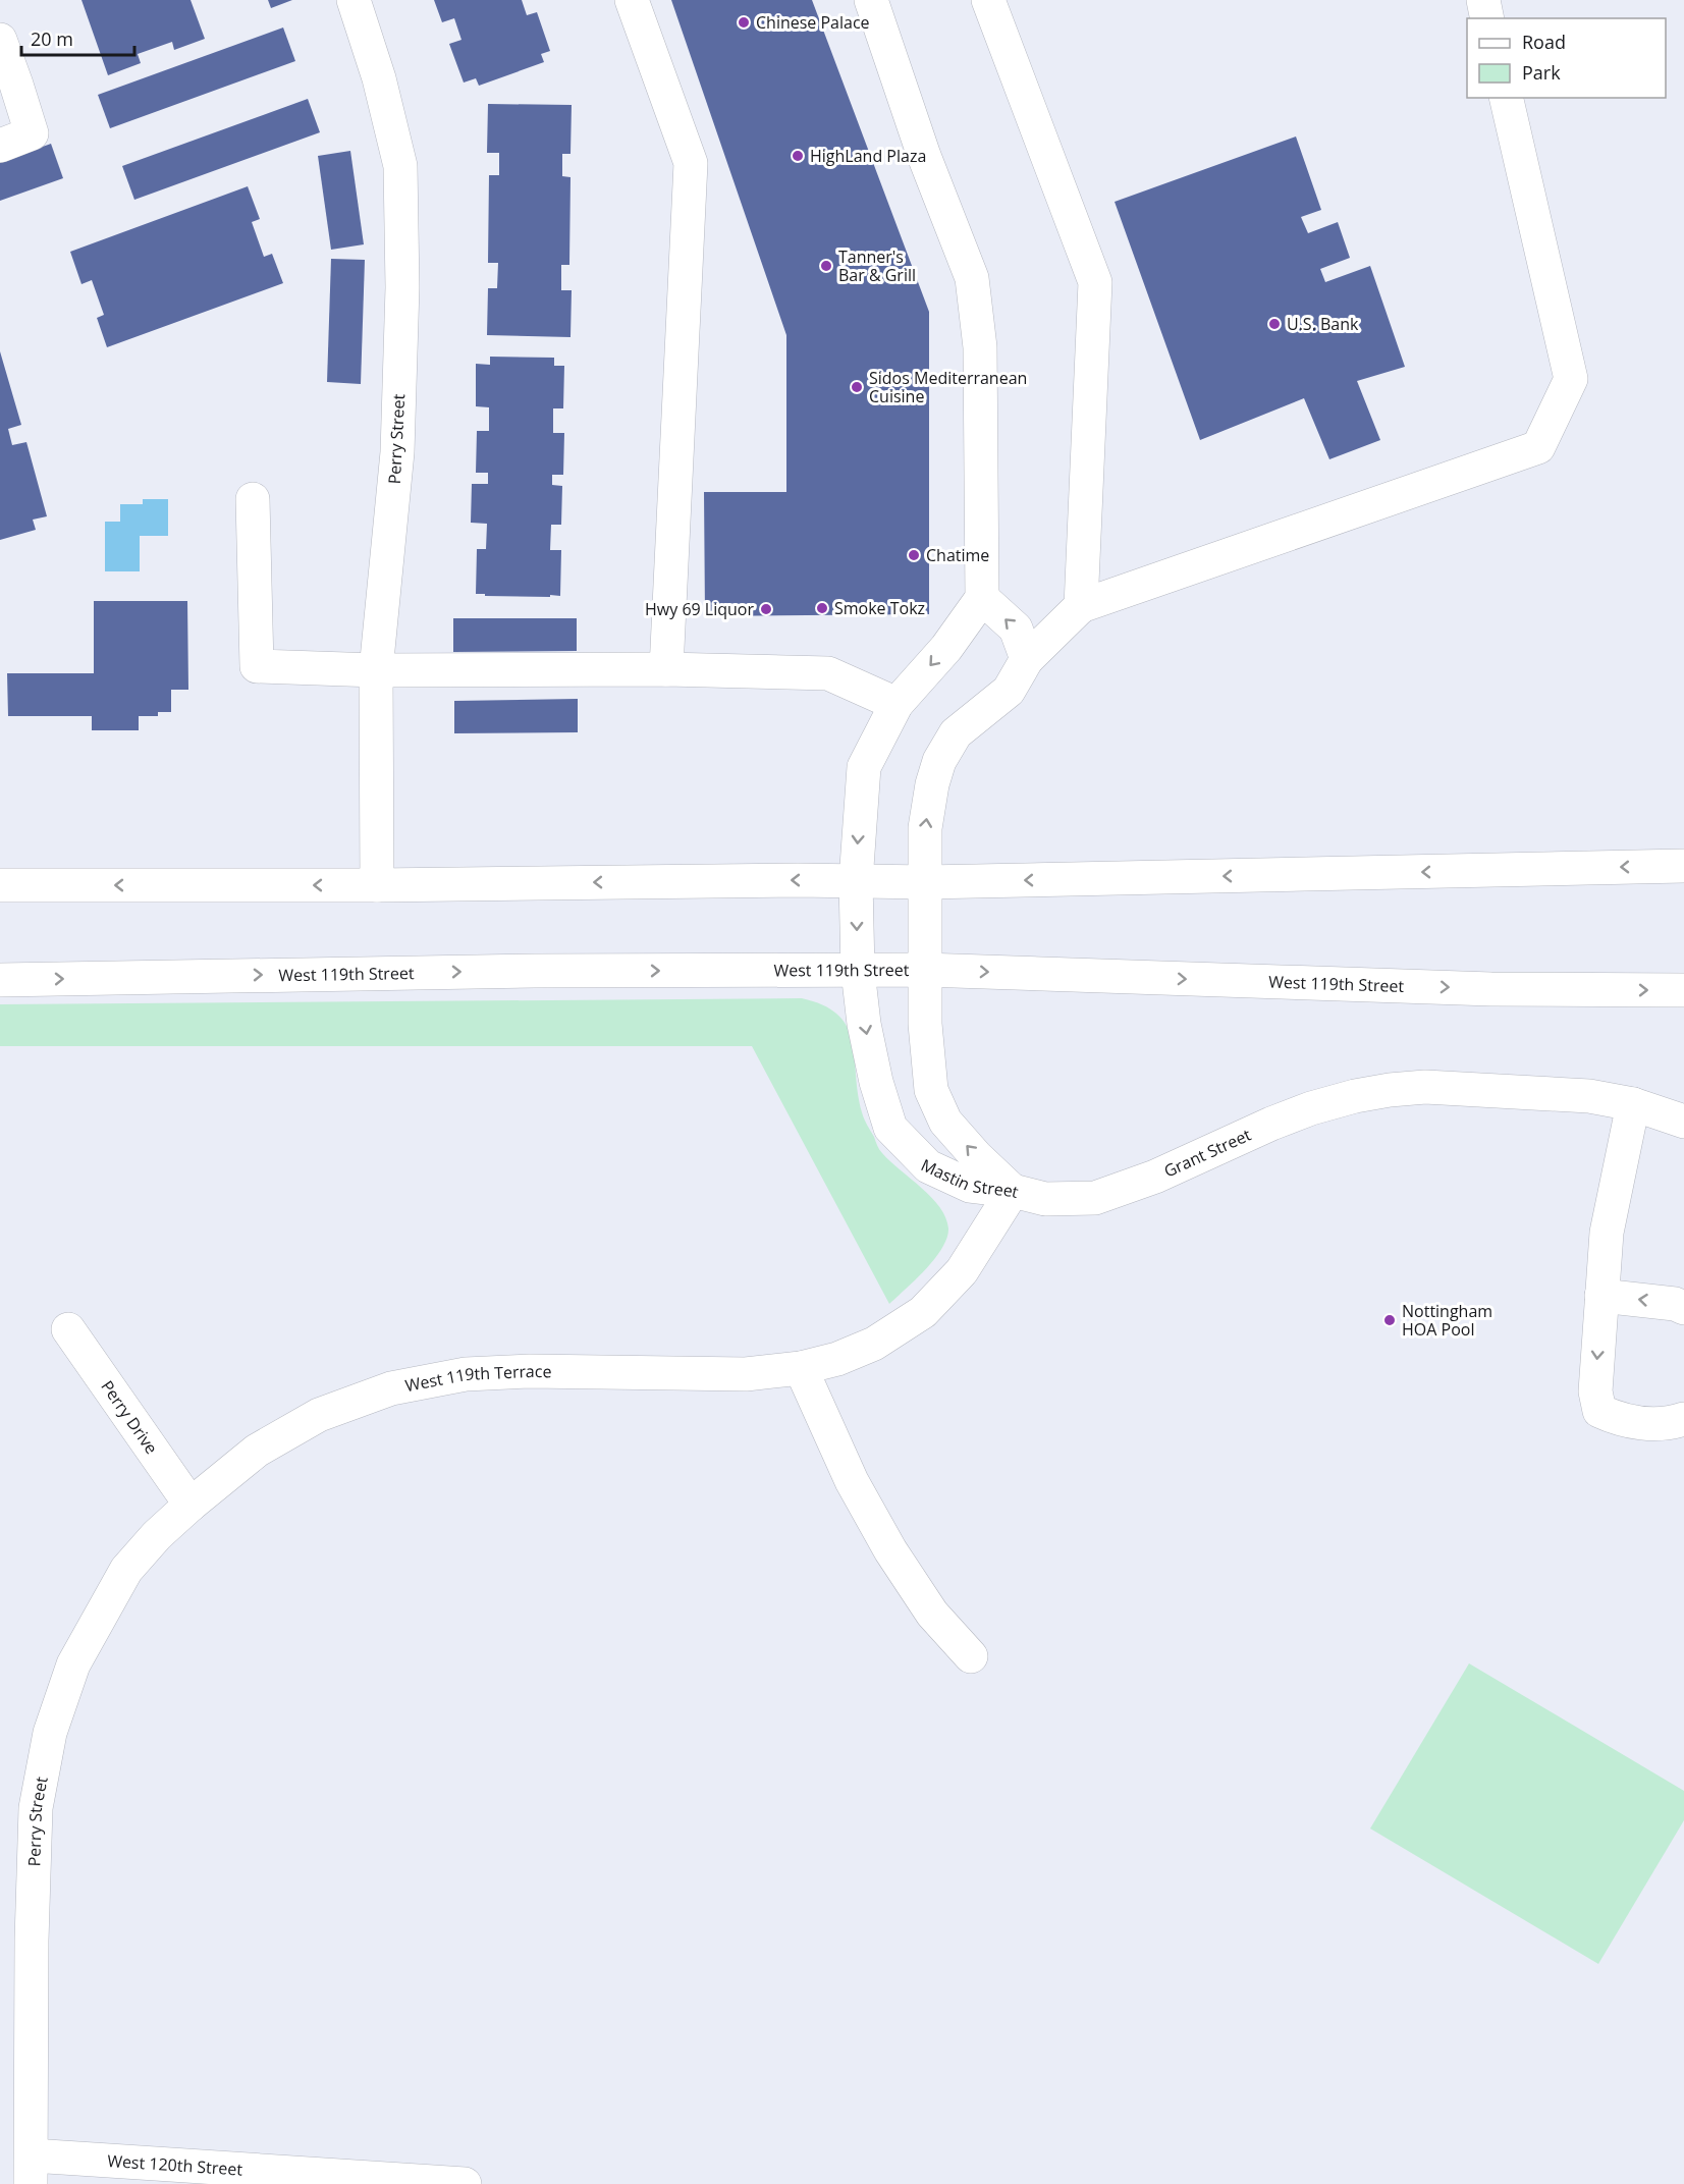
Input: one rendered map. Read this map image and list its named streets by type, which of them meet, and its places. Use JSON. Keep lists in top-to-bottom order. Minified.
{"streets":{"street":["Perry Street","West 119th Street","Grant Street","Mastin Street","West 119th Terrace","Perry Drive","West 120th Street"]},"crossings":[["Perry Street","West 119th Terrace"],["Perry Street","Perry Drive"],["Perry Street","West 120th Street"],["West 119th Street","Mastin Street"],["Grant Street","Mastin Street"],["West 119th Terrace","Perry Drive"]],"places":["Chinese Palace","HighLand Plaza","Tanner's Bar & Grill","U.S. Bank","Sidos Mediterranean Cuisine","Chatime","Smoke Tokz","Hwy 69 Liquor","Nottingham HOA Pool"],"legend":["Road","Park"],"scale_bar":"20 m"}
